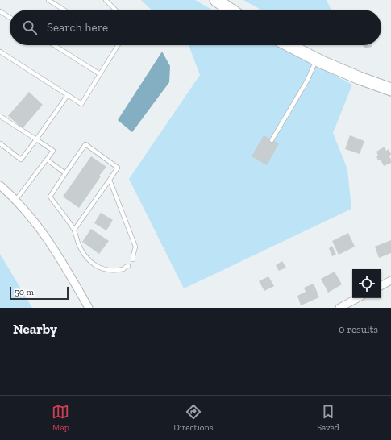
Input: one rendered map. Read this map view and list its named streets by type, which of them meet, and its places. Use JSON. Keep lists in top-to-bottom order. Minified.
{"scale_bar":"50 m","page":{"search":"Search here","scale":"50 m","heading":["Nearby","0 results"],"nav":["Map","Directions","Saved"]}}
